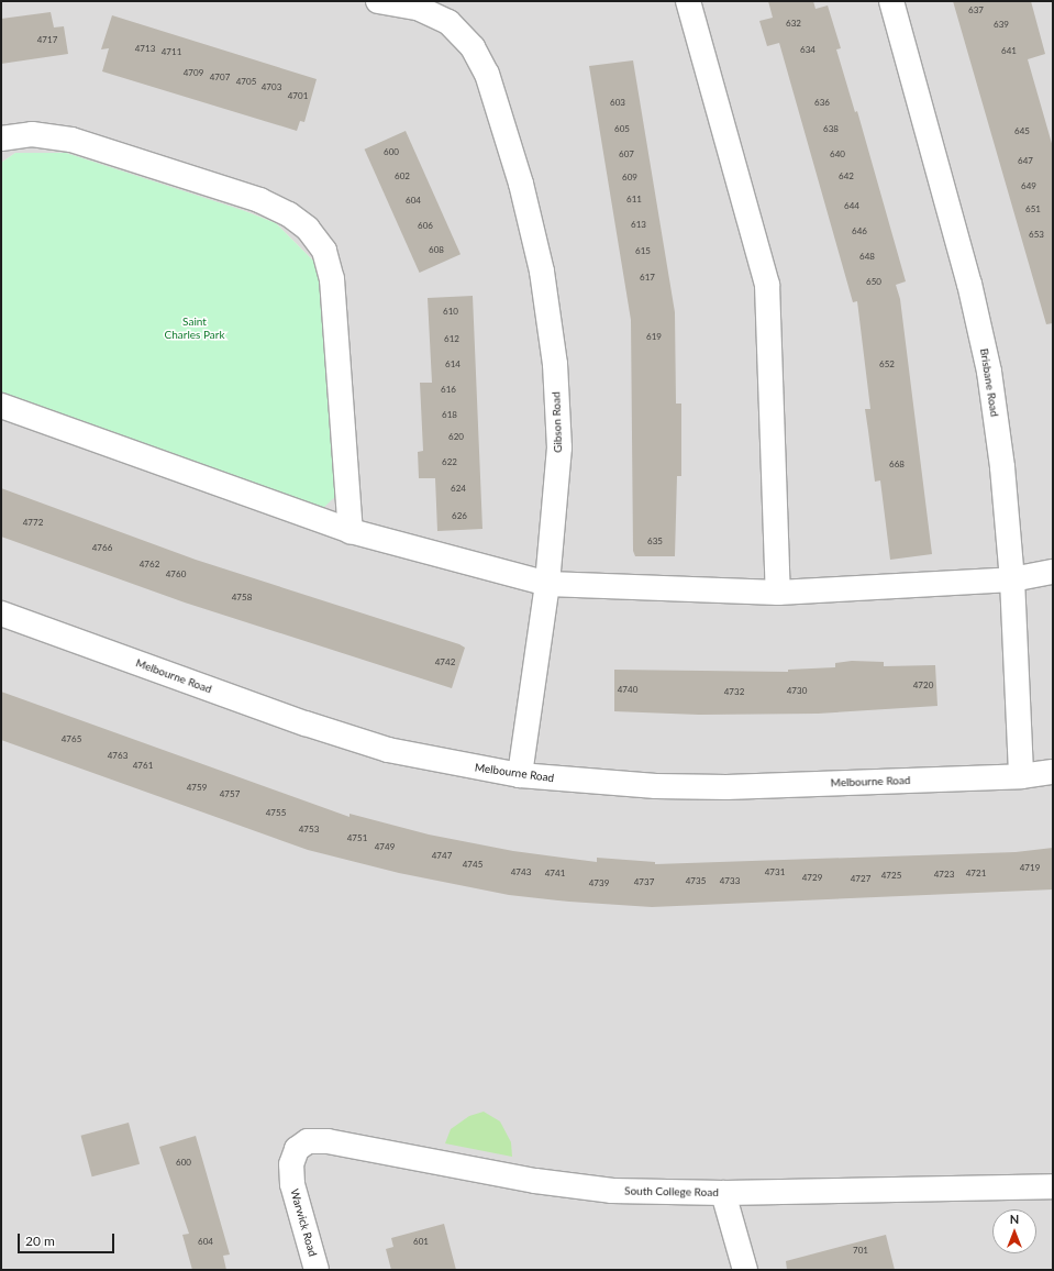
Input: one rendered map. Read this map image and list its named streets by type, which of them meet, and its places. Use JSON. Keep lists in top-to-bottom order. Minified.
{"streets":{"street":["Brisbane Road","Gibson Road","Melbourne Road","South College Road","Warwick Road"]},"crossings":[["Brisbane Road","Melbourne Road"],["Gibson Road","Melbourne Road"],["South College Road","Warwick Road"]],"parks":["Saint Charles Park"],"house_numbers":["637","632","639","4717","4713","634","641","4711","4709","4707","4705","4703","4701","603","636","605","638","645","600","607","640","647","602","642","609","649","611","604","644","651","613","606","646","653","608","615","648","617","650","610","619","612","614","652","616","618","620","622","668","624","626","4772","635","4766","4762","4760","4758","4742","4720","4740","4730","4732","4765","4763","4761","4759","4757","4755","4753","4751","4749","4747","4745","4719","4743","4731","4741","4721","4723","4725","4729","4727","4735","4733","4737","4739","600","604","601","701"],"scale_bar":"20 m","north":"top"}
